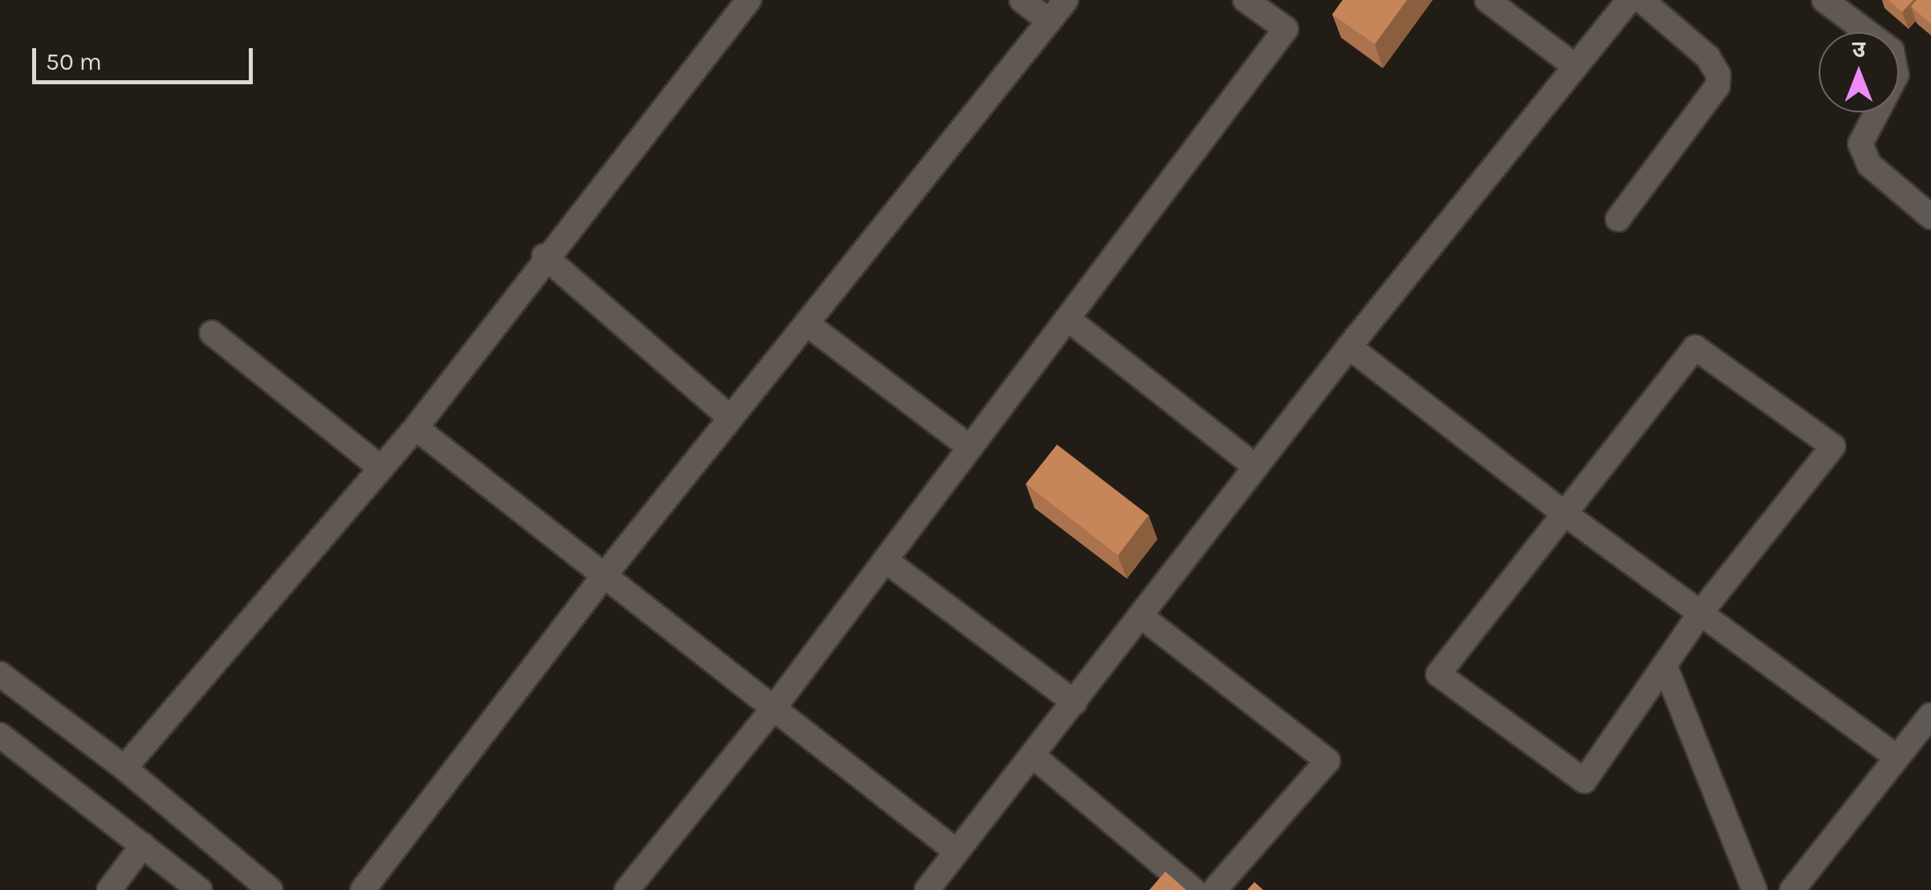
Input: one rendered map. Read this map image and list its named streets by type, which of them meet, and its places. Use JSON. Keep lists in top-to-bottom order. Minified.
{"scale_bar":"50 m","north":"top"}
